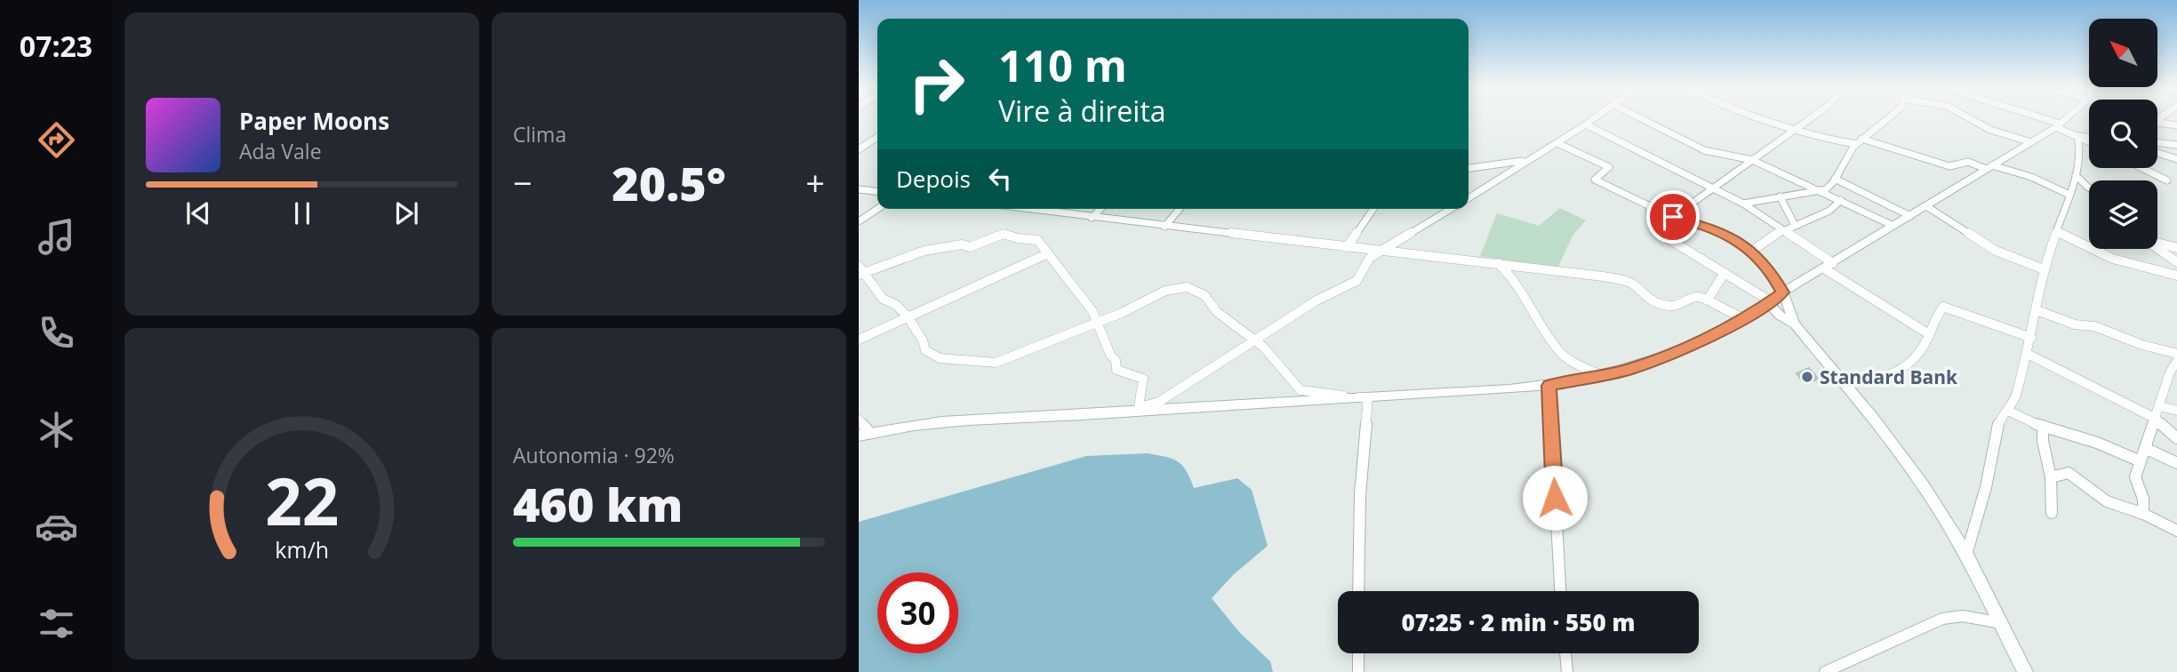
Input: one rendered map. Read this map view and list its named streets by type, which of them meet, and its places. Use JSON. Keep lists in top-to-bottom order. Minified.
{"places":["Standard Bank"],"north":"top left","page":{"tabs":"07:23","tile":["Clima",["Autonomia · 92%","460 km"]],"turn":["110 m","Vire à direita"],"song":["Paper Moons","Ada Vale"],"then":"Depois","heat":["−","20.5°","+"],"limit":"30","trip":"07:25 · 2 min · 550 m","gauge":["22","km/h"]}}
